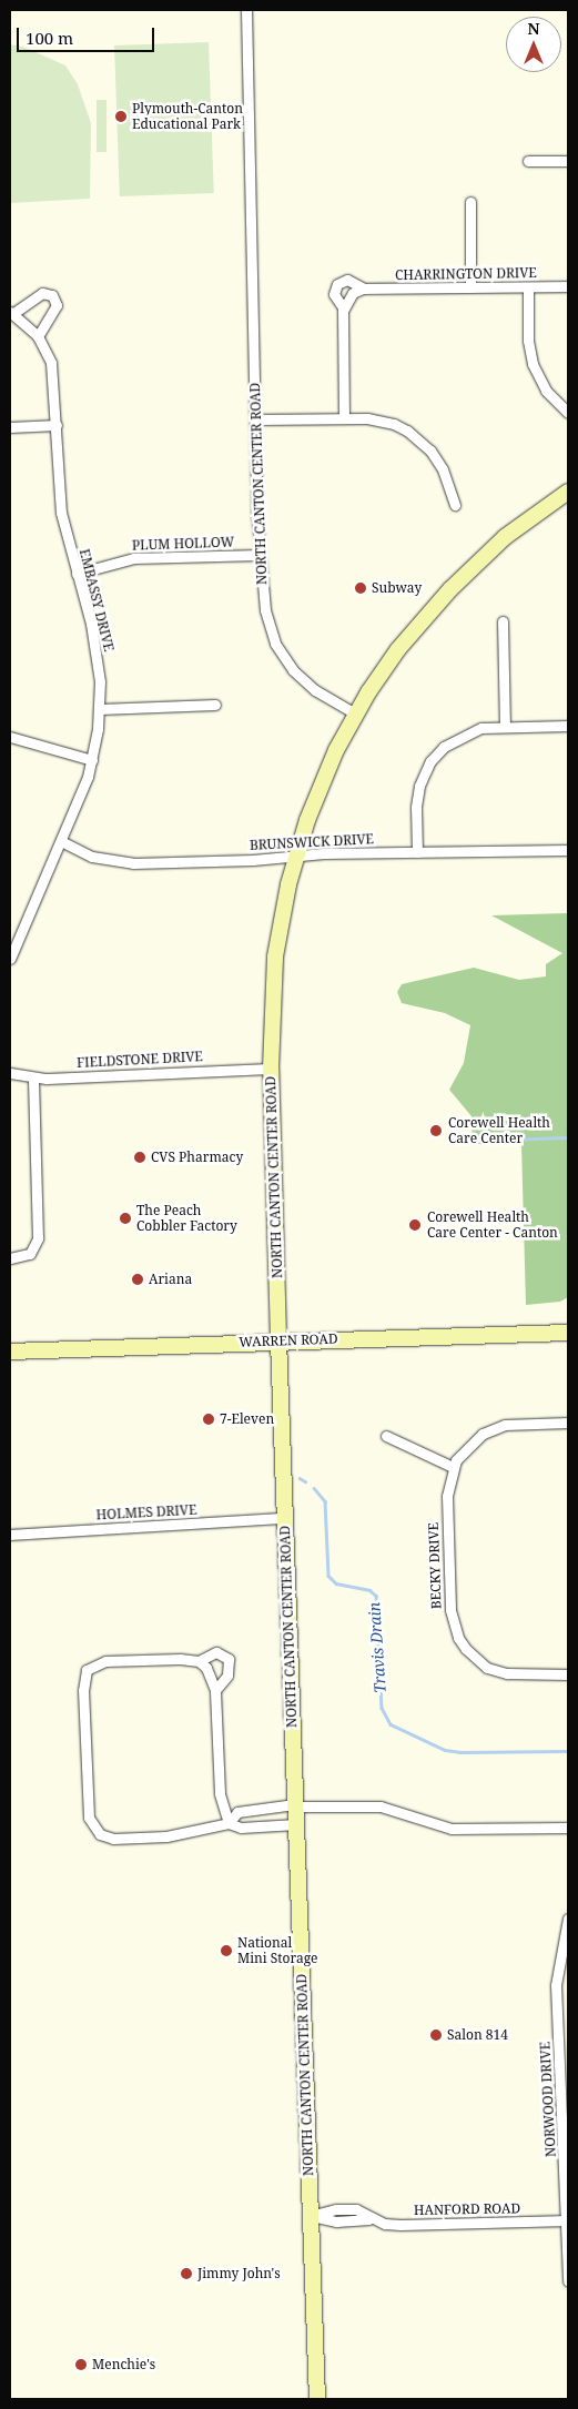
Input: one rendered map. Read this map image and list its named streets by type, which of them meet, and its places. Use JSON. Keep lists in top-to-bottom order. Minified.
{"streets":{"main road":["NORTH CANTON CENTER ROAD","WARREN ROAD"],"street":["CHARRINGTON DRIVE","PLUM HOLLOW","EMBASSY DRIVE","BRUNSWICK DRIVE","FIELDSTONE DRIVE","HOLMES DRIVE","BECKY DRIVE","NORWOOD DRIVE","HANFORD ROAD"]},"crossings":[["NORTH CANTON CENTER ROAD","PLUM HOLLOW"],["NORTH CANTON CENTER ROAD","BRUNSWICK DRIVE"],["NORTH CANTON CENTER ROAD","FIELDSTONE DRIVE"],["NORTH CANTON CENTER ROAD","WARREN ROAD"],["NORTH CANTON CENTER ROAD","HOLMES DRIVE"],["NORTH CANTON CENTER ROAD","HANFORD ROAD"],["PLUM HOLLOW","EMBASSY DRIVE"],["EMBASSY DRIVE","BRUNSWICK DRIVE"],["NORWOOD DRIVE","HANFORD ROAD"]],"water":["Travis Drain"],"places":["Plymouth-Canton Educational Park","Subway","Corewell Health Care Center","CVS Pharmacy","The Peach Cobbler Factory","Corewell Health Care Center - Canton","Ariana","7-Eleven","National Mini Storage","Salon 814","Jimmy John's","Menchie's"],"scale_bar":"100 m","north":"top"}
